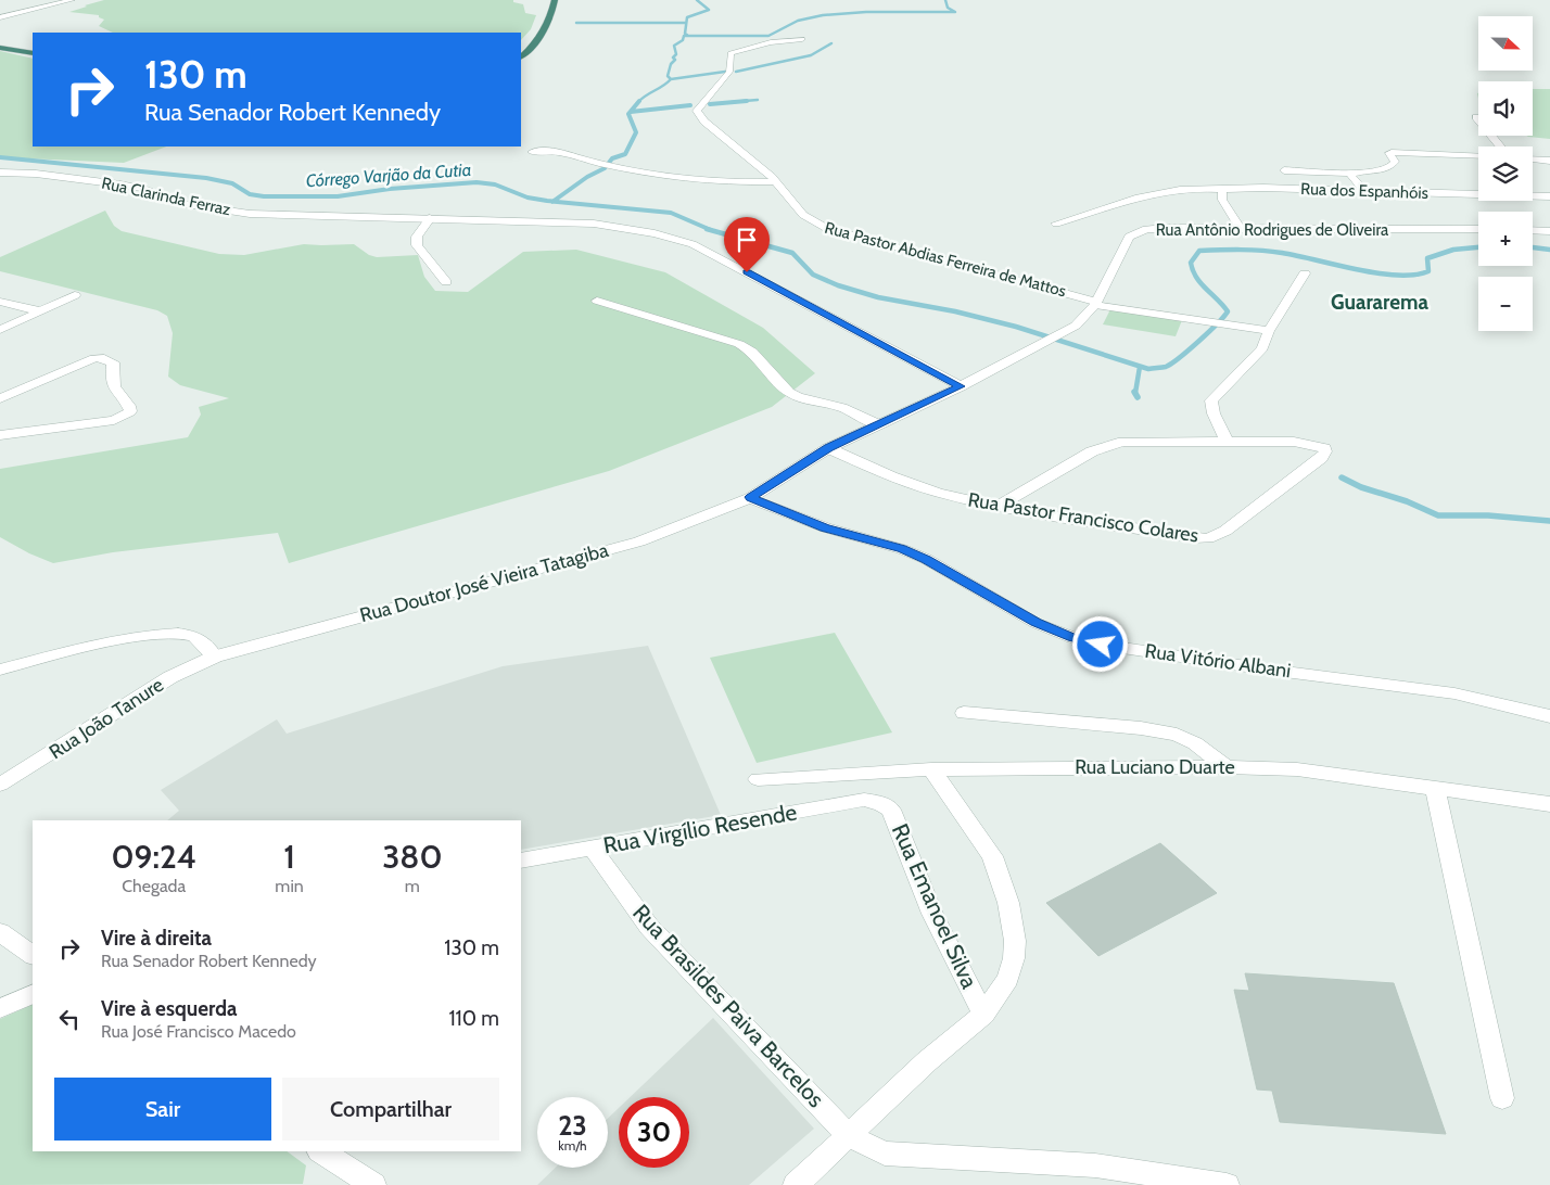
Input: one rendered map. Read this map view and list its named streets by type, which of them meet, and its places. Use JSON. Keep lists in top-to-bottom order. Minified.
{"streets":{"street":["Rua dos Espanhóis","Rua Clarinda Ferraz","Rua Antônio Rodrigues de Oliveira","Rua Pastor Abdias Ferreira de Mattos","Rua Pastor Francisco Colares","Rua Doutor José Vieira Tatagiba","Rua Vitório Albani","Rua João Tanure","Rua Luciano Duarte","Rua Virgílio Resende","Rua Emanoel Silva","Rua Brasildes Paiva Barcelos"]},"crossings":[["Rua Clarinda Ferraz","Rua Antônio Rodrigues de Oliveira"],["Rua Clarinda Ferraz","Rua Doutor José Vieira Tatagiba"],["Rua Antônio Rodrigues de Oliveira","Rua Pastor Abdias Ferreira de Mattos"],["Rua Antônio Rodrigues de Oliveira","Rua Doutor José Vieira Tatagiba"],["Rua Pastor Francisco Colares","Rua Doutor José Vieira Tatagiba"],["Rua Doutor José Vieira Tatagiba","Rua Vitório Albani"],["Rua Doutor José Vieira Tatagiba","Rua João Tanure"],["Rua Virgílio Resende","Rua Emanoel Silva"],["Rua Virgílio Resende","Rua Brasildes Paiva Barcelos"]],"districts":["Guararema"],"water":["Córrego Varjão da Cutia"],"north":"right","page":{"map_buttons":["+","−"],"turn":["130 m","Rua Senador Robert Kennedy"],"eta":["09:24","Chegada","1","min","380","m"],"list":[{"name":"Vire à direita","note":"Rua Senador Robert Kennedy","value":"130 m"},{"name":"Vire à esquerda","note":"Rua José Francisco Macedo","value":"110 m"}],"buttons":["Sair","Compartilhar"],"speed":"23 km/h","limit":"30"}}
